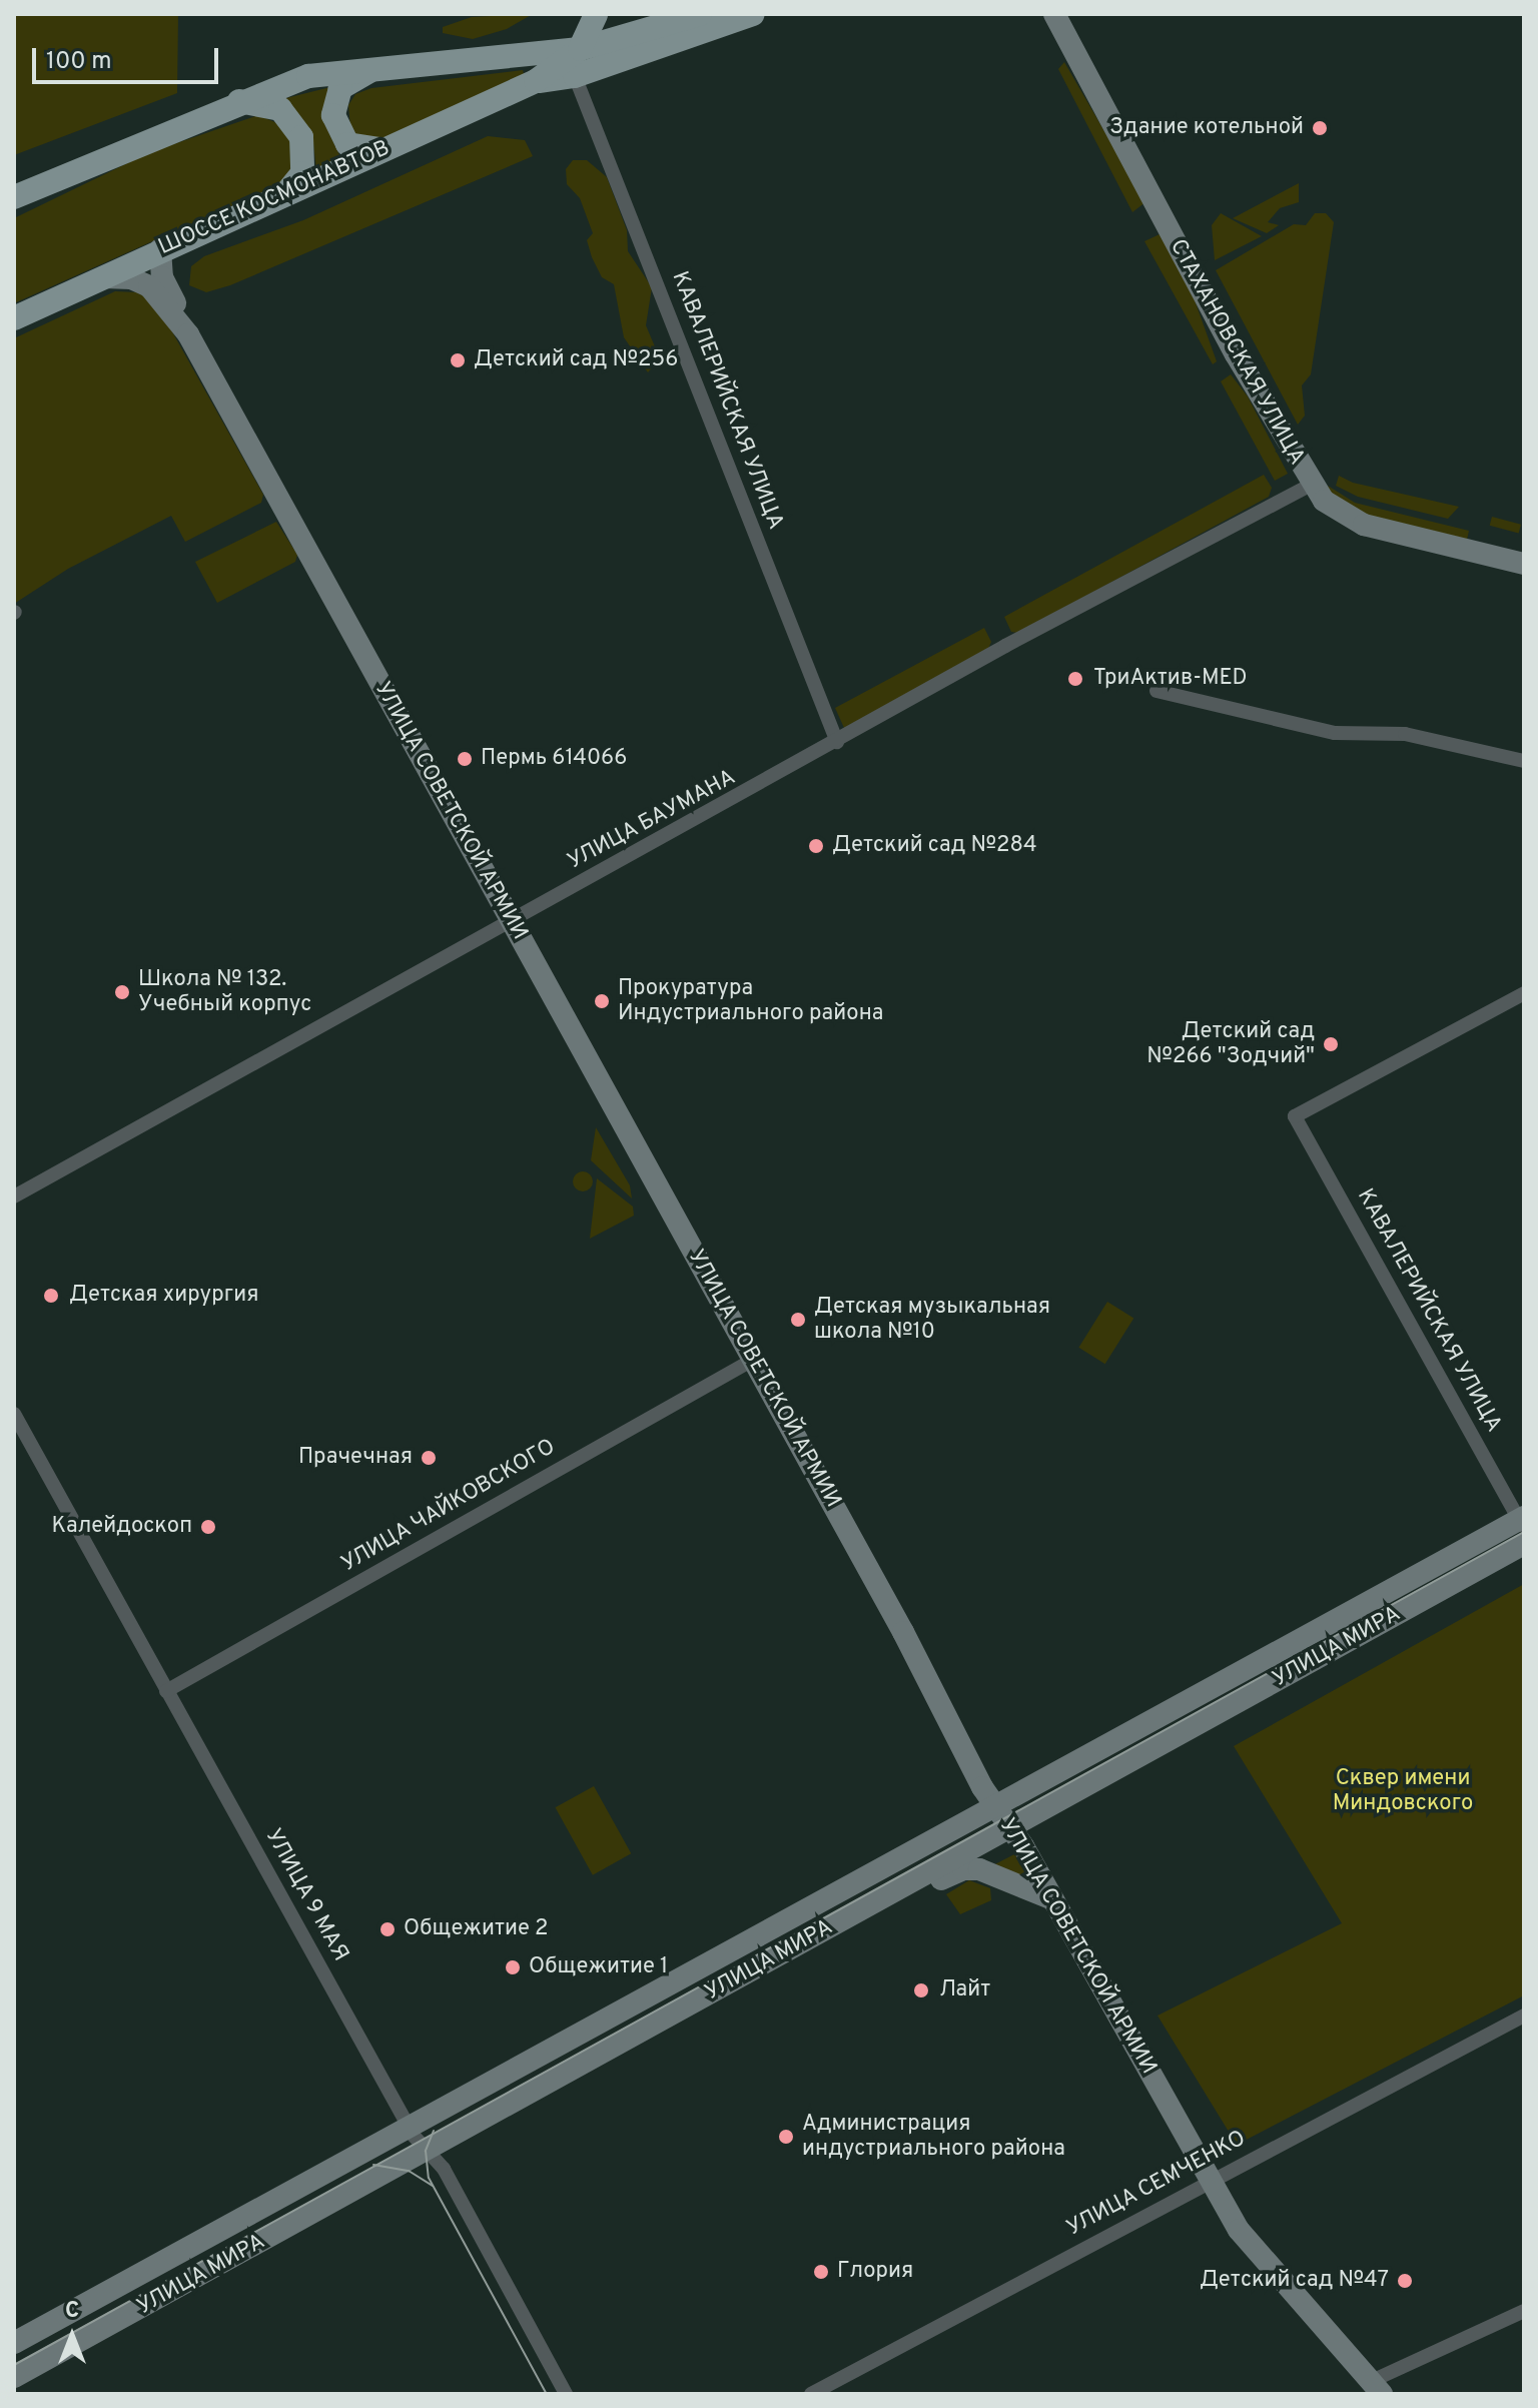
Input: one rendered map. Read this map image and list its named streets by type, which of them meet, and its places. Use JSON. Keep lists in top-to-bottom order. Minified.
{"streets":{"main road":["ШОССЕ КОСМОНАВТОВ","СТАХАНОВСКАЯ УЛИЦА","УЛИЦА СОВЕТСКОЙ АРМИИ","УЛИЦА МИРА"],"street":["КАВАЛЕРИЙСКАЯ УЛИЦА","УЛИЦА БАУМАНА","УЛИЦА ЧАЙКОВСКОГО","УЛИЦА 9 МАЯ","УЛИЦА СЕМЧЕНКО"]},"crossings":[["ШОССЕ КОСМОНАВТОВ","КАВАЛЕРИЙСКАЯ УЛИЦА"],["ШОССЕ КОСМОНАВТОВ","УЛИЦА СОВЕТСКОЙ АРМИИ"],["СТАХАНОВСКАЯ УЛИЦА","УЛИЦА БАУМАНА"],["КАВАЛЕРИЙСКАЯ УЛИЦА","УЛИЦА БАУМАНА"],["КАВАЛЕРИЙСКАЯ УЛИЦА","УЛИЦА МИРА"],["УЛИЦА СОВЕТСКОЙ АРМИИ","УЛИЦА БАУМАНА"],["УЛИЦА СОВЕТСКОЙ АРМИИ","УЛИЦА ЧАЙКОВСКОГО"],["УЛИЦА СОВЕТСКОЙ АРМИИ","УЛИЦА МИРА"],["УЛИЦА СОВЕТСКОЙ АРМИИ","УЛИЦА СЕМЧЕНКО"],["УЛИЦА ЧАЙКОВСКОГО","УЛИЦА 9 МАЯ"],["УЛИЦА МИРА","УЛИЦА 9 МАЯ"]],"parks":["Сквер имени Миндовского"],"places":["Здание котельной","Детский сад №256","ТриАктив-MED","Пермь 614066","Детский сад №284","Школа № 132. Учебный корпус","Прокуратура Индустриального района","Детский сад №266 \"Зодчий\"","Детская хирургия","Детская музыкальная школа №10","Прачечная","Калейдоскоп","Общежитие 2","Общежитие 1","Лайт","Администрация индустриального района","Глория","Детский сад №47"],"scale_bar":"100 m","north":"top"}
